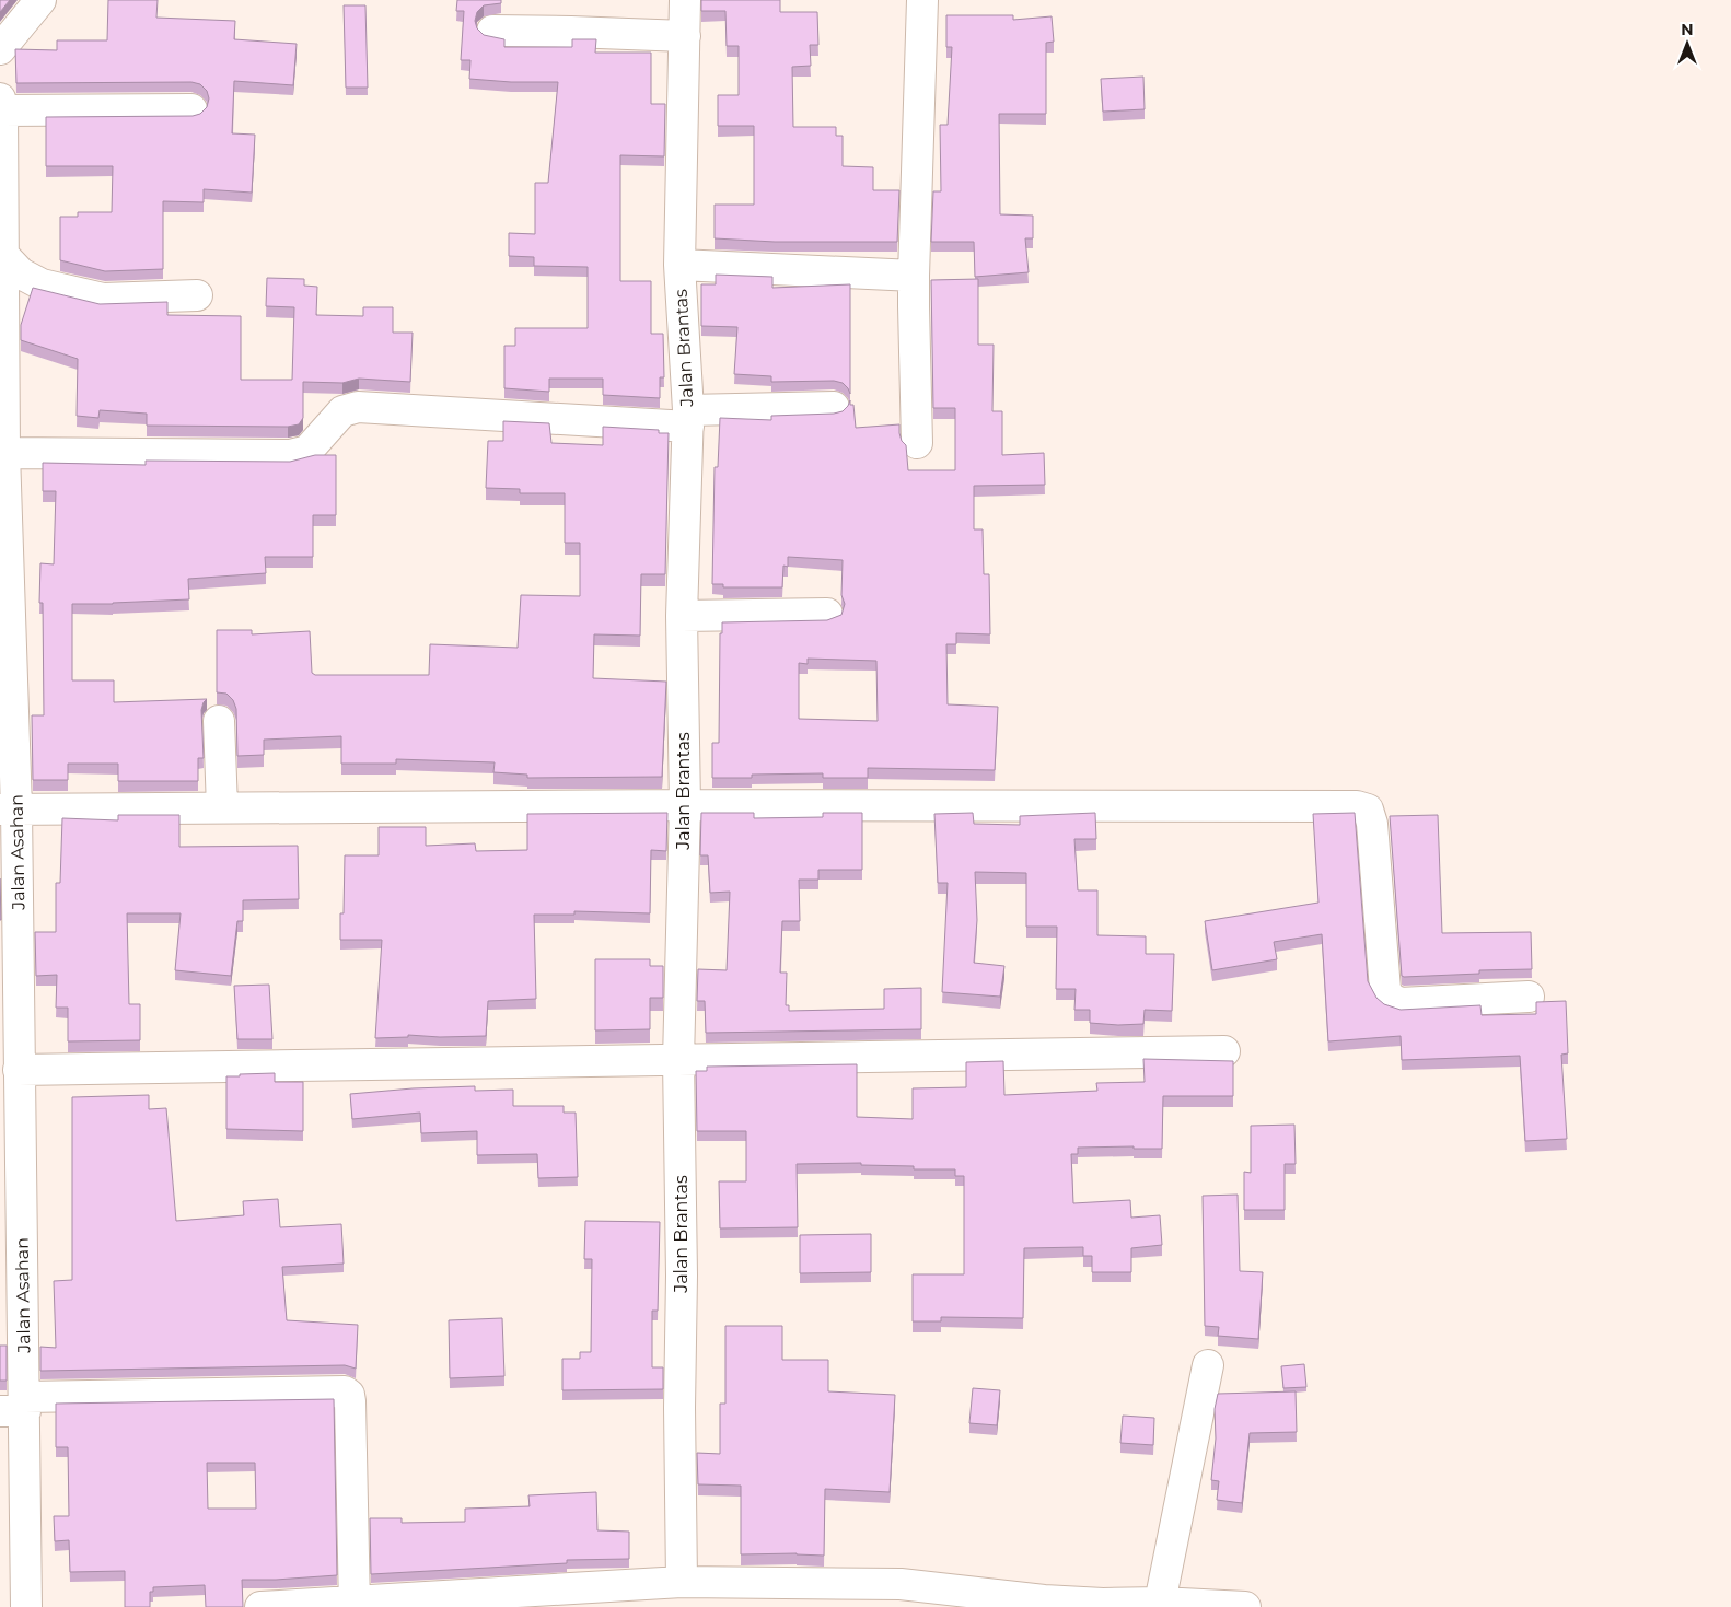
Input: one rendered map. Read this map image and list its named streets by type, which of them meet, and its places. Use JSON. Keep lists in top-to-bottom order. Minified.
{"streets":{"street":["Jalan Brantas","Jalan Asahan"]},"north":"top"}
